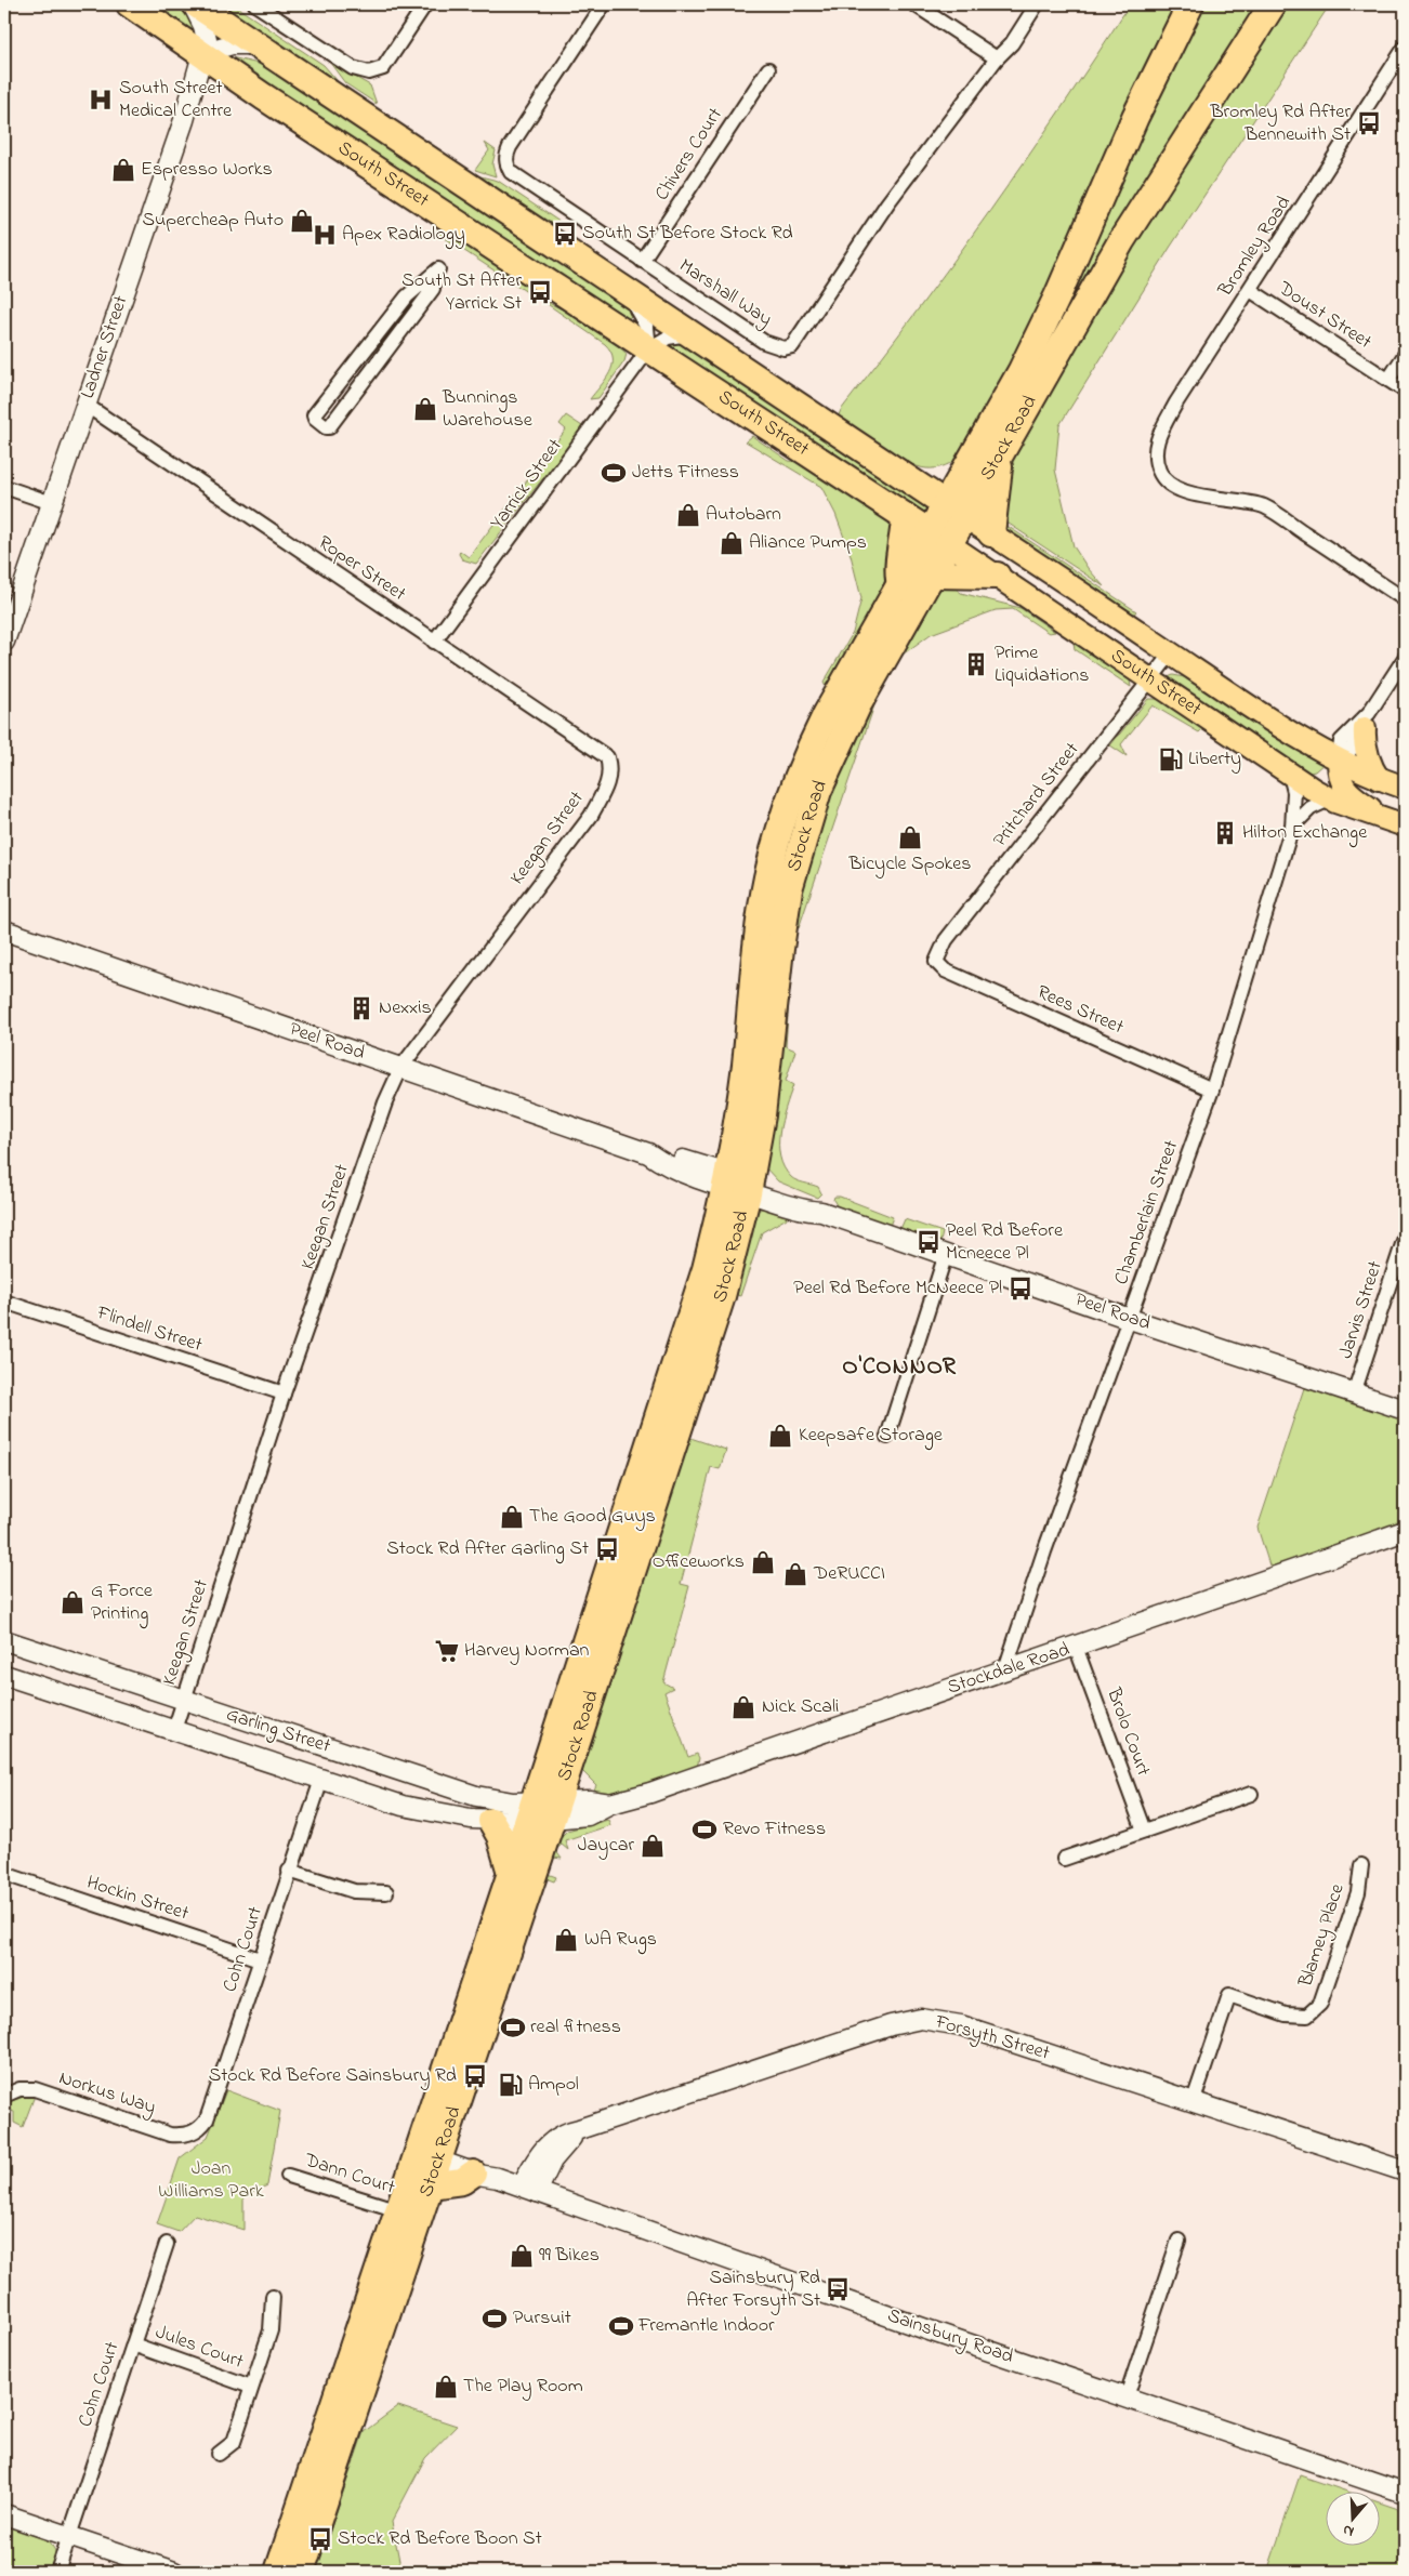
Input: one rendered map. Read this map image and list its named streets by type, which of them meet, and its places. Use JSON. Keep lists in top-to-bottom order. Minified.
{"streets":{"highway":["South Street","Stock Road"],"street":["Chivers Court","Bromley Road","Marshall Way","Doust Street","Ladner Street","Yarrick Street","Roper Street","Pritchard Street","Keegan Street","Rees Street","Peel Road","Chamberlain Street","Jarvis Street","Flindell Street","Stockdale Road","Garling Street","Brolo Court","Hockin Street","Blamey Place","Cohn Court","Forsyth Street","Norkus Way","Dann Court","Sainsbury Road","Jules Court"]},"crossings":[["Chivers Court","Marshall Way"],["South Street","Ladner Street"],["South Street","Stock Road"],["South Street","Yarrick Street"],["South Street","Pritchard Street"],["South Street","Chamberlain Street"],["Bromley Road","Doust Street"],["Ladner Street","Roper Street"],["Stock Road","Peel Road"],["Stock Road","Stockdale Road"],["Stock Road","Garling Street"],["Stock Road","Dann Court"],["Stock Road","Sainsbury Road"],["Yarrick Street","Roper Street"],["Roper Street","Keegan Street"],["Pritchard Street","Rees Street"],["Keegan Street","Peel Road"],["Keegan Street","Flindell Street"],["Keegan Street","Garling Street"],["Rees Street","Chamberlain Street"],["Peel Road","Chamberlain Street"],["Peel Road","Jarvis Street"],["Chamberlain Street","Stockdale Road"],["Stockdale Road","Garling Street"],["Stockdale Road","Brolo Court"],["Garling Street","Cohn Court"],["Hockin Street","Cohn Court"],["Blamey Place","Forsyth Street"],["Cohn Court","Norkus Way"],["Cohn Court","Jules Court"],["Forsyth Street","Sainsbury Road"]],"districts":["O'CONNOR"],"parks":["Joan Williams Park"],"places":{"hospital":["South Street Medical Centre","Apex Radiology"],"bus stop":["Bromley Rd After Bennewith St","South St Before Stock Rd","South St After Yarrick St","Peel Rd Before Mcneece Pl","Peel Rd Before McNeece Pl","Stock Rd After Garling St","Stock Rd Before Sainsbury Rd","Sainsbury Rd After Forsyth St","Stock Rd Before Boon St"],"shop":["Espresso Works","Supercheap Auto","Bunnings Warehouse","Autobarn","Aliance Pumps","Bicycle Spokes","Keepsafe Storage","The Good Guys","Officeworks","DeRUCCI","G Force Printing","Nick Scali","Jaycar","WA Rugs","99 Bikes","The Play Room"],"sports":["Jetts Fitness","Revo Fitness","real fitness","Pursuit","Fremantle Indoor"],"building":["Prime Liquidations","Hilton Exchange","Nexxis"],"fuel station":["Liberty","Ampol"],"supermarket":["Harvey Norman"]},"north":"bottom"}
